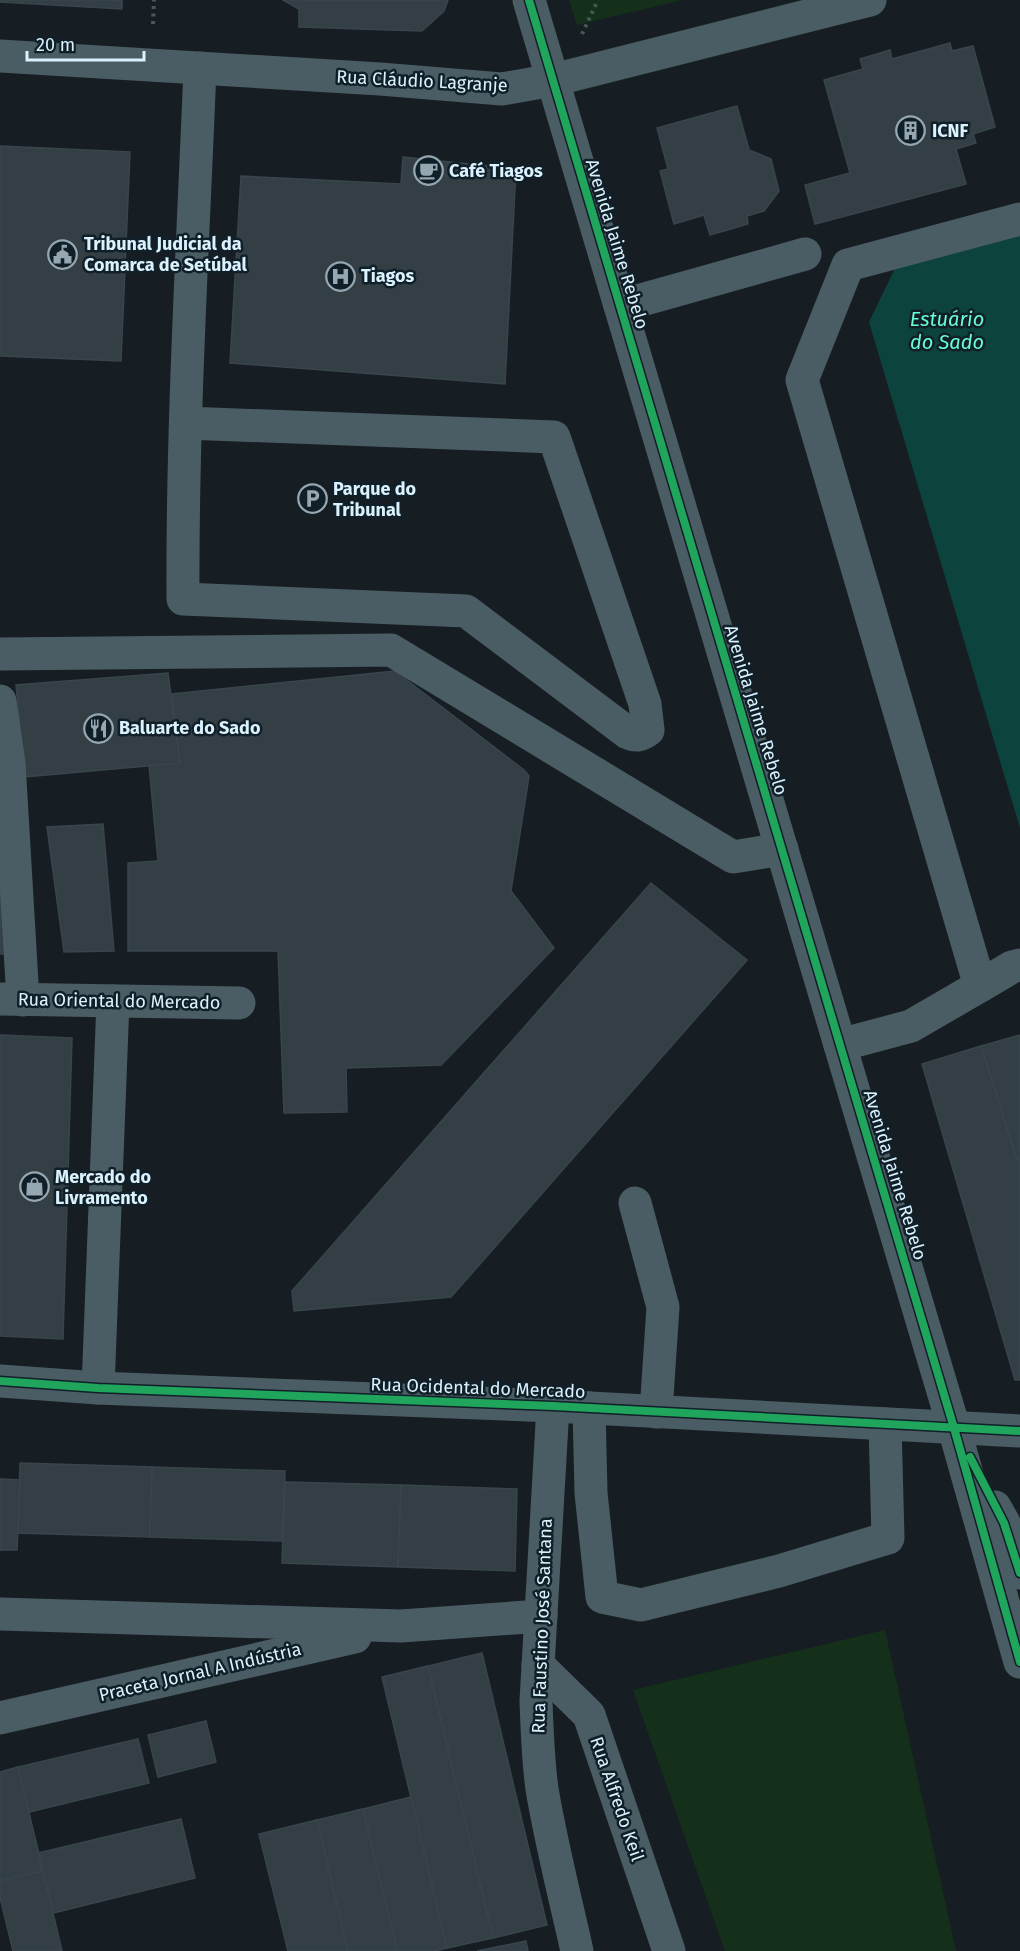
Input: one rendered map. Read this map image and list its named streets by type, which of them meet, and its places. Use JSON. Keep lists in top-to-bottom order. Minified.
{"streets":{"street":["Rua Cláudio Lagranje","Avenida Jaime Rebelo","Rua Oriental do Mercado","Rua Ocidental do Mercado","Rua Faustino José Santana","Praceta Jornal A Indústria","Rua Alfredo Keil"]},"crossings":[["Rua Cláudio Lagranje","Avenida Jaime Rebelo"],["Avenida Jaime Rebelo","Rua Ocidental do Mercado"],["Rua Ocidental do Mercado","Rua Faustino José Santana"],["Rua Faustino José Santana","Praceta Jornal A Indústria"],["Rua Faustino José Santana","Rua Alfredo Keil"]],"water":["Estuário do Sado"],"places":{"building":["ICNF"],"cafe":["Café Tiagos"],"public building":["Tribunal Judicial da Comarca de Setúbal"],"hospital":["Tiagos"],"parking":["Parque do Tribunal"],"restaurant":["Baluarte do Sado"],"shop":["Mercado do Livramento"]},"scale_bar":"20 m"}
